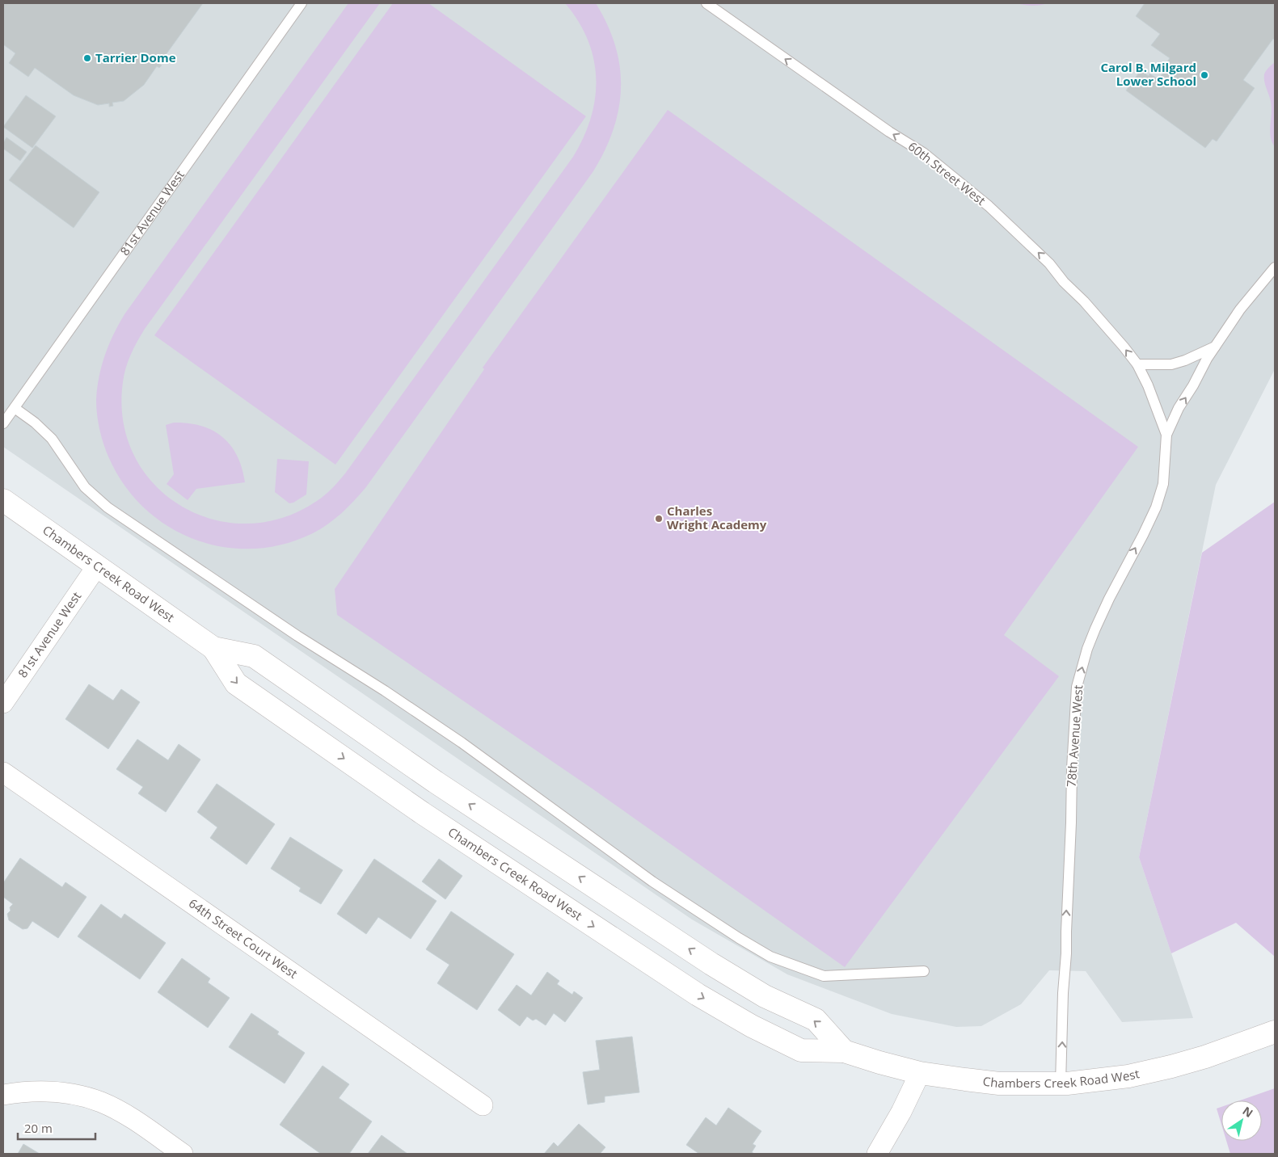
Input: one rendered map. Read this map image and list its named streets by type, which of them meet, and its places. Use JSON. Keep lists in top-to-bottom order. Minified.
{"streets":{"street":["81st Avenue West","Chambers Creek Road West","64th Street Court West"],"lane":["60th Street West","78th Avenue West"]},"crossings":[["60th Street West","78th Avenue West"],["81st Avenue West","Chambers Creek Road West"],["Chambers Creek Road West","78th Avenue West"]],"one_way":["60th Street West","78th Avenue West"],"places":["Tarrier Dome","Carol B. Milgard Lower School","Charles Wright Academy"],"scale_bar":"20 m","north":"top right"}
